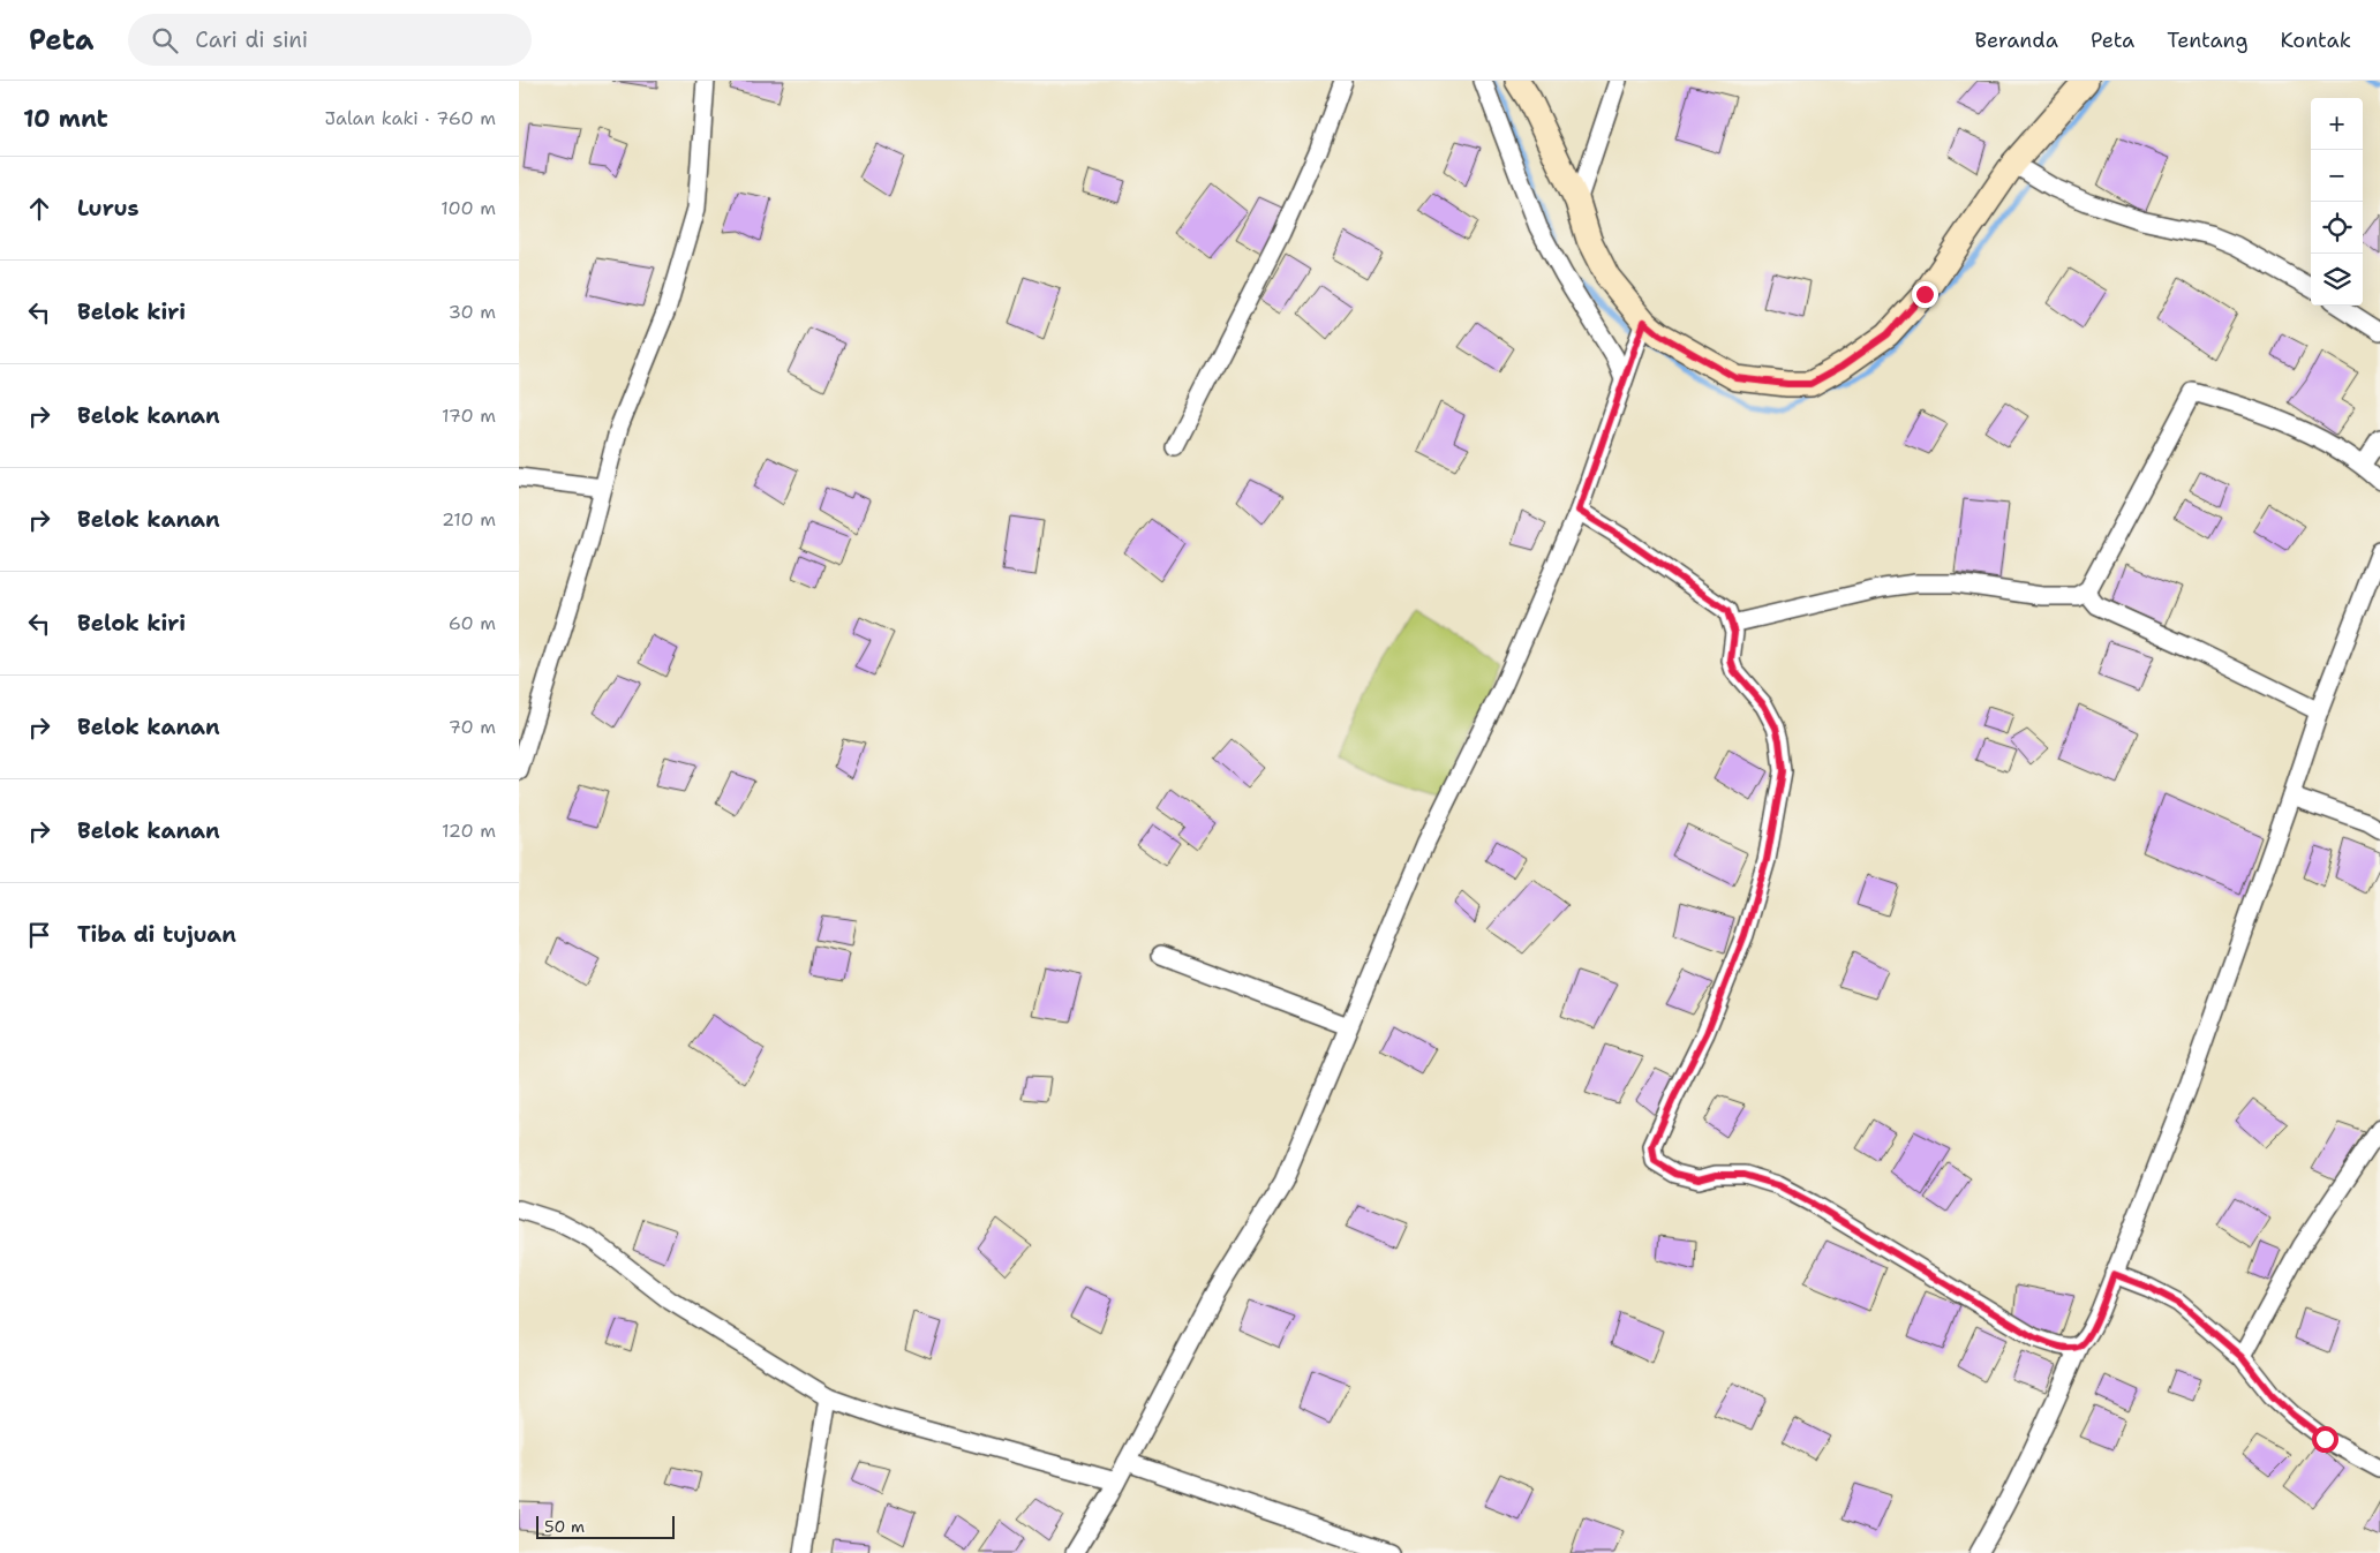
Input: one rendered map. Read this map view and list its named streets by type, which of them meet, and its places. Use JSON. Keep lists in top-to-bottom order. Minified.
{"scale_bar":"50 m","page":{"header":"Peta","search":"Cari di sini","nav":["Beranda","Peta","Tentang","Kontak"],"heading":["10 mnt","Jalan kaki · 760 m"],"map_buttons":["+","−"],"list":[["Lurus","100 m"],["Belok kiri","30 m"],["Belok kanan","170 m"],["Belok kanan","210 m"],["Belok kiri","60 m"],["Belok kanan","70 m"],["Belok kanan","120 m"],"Tiba di tujuan"],"scale":"50 m"}}
